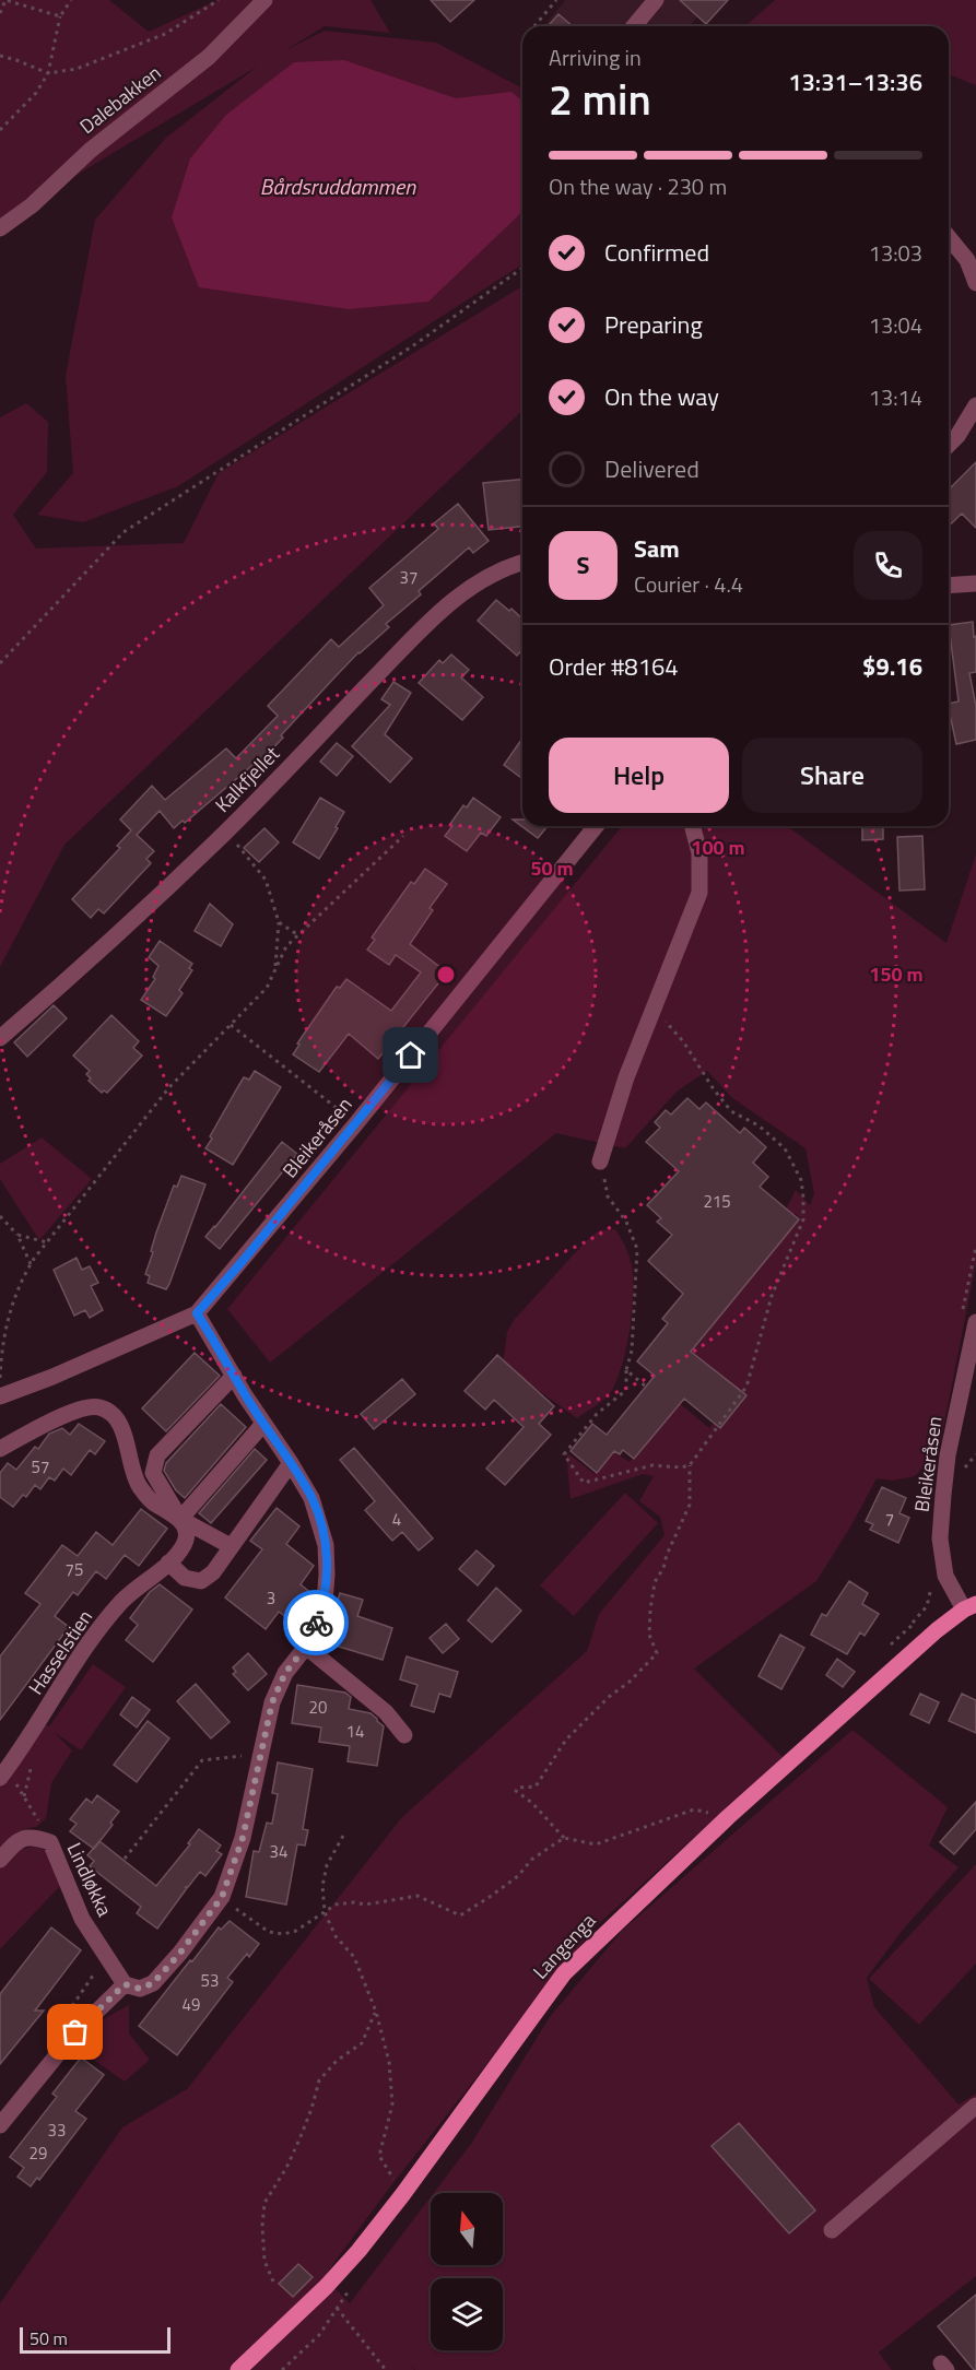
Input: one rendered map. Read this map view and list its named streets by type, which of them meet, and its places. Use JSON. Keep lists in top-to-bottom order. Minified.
{"streets":{"main road":["Langenga"],"street":["Dalebakken","Kalkfjellet","Bleikeråsen","Hasselstien","Lindløkka"]},"crossings":[["Bleikeråsen","Langenga"]],"water":["Bårdsruddammen"],"house_numbers":["37","215","57","4","7","75","3","20","14","34","53","49","33","29"],"scale_bar":"50 m","north":"top","page":{"heading":["2 min","Arriving in","13:31–13:36"],"panel":["Sam","Courier · 4.4","Order #8164","$9.16"],"bar":"On the way · 230 m","list":[["Confirmed","13:03"],["Preparing","13:04"],["On the way","13:14"],"Delivered"],"round":"S","buttons":["Help","Share"],"scale":"50 m"},"rings":["100 m","50 m","150 m"]}
